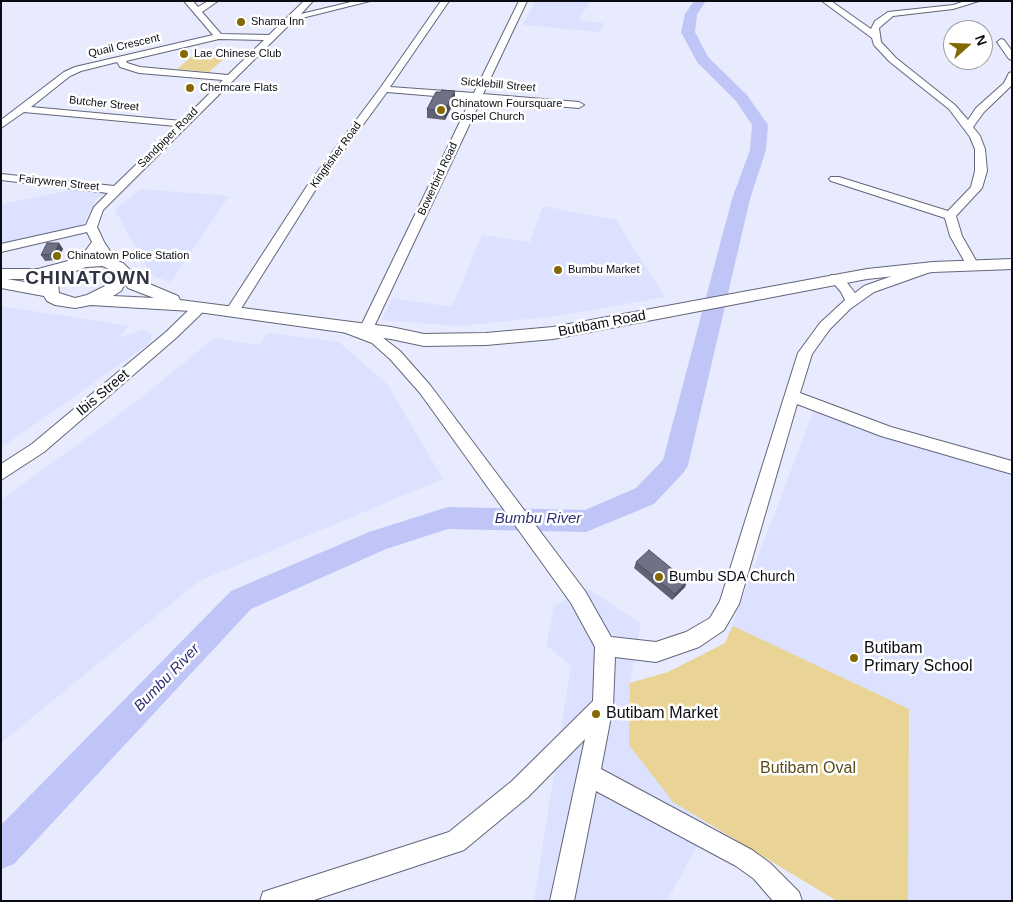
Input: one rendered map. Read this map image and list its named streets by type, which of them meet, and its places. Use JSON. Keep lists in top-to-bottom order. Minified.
{"streets":{"main road":["Butibam Road"],"street":["Quail Crescent","Sicklebill Street","Butcher Street","Sandpiper Road","Kingfisher Road","Bowerbird Road","Fairywren Street","Ibis Street"]},"crossings":[["Quail Crescent","Butcher Street"],["Quail Crescent","Sandpiper Road"],["Sicklebill Street","Kingfisher Road"],["Sicklebill Street","Bowerbird Road"],["Butcher Street","Sandpiper Road"],["Sandpiper Road","Fairywren Street"],["Kingfisher Road","Butibam Road"],["Bowerbird Road","Butibam Road"],["Butibam Road","Ibis Street"]],"districts":["CHINATOWN"],"water":["Bumbu River"],"parks":["Butibam Oval"],"places":["Shama Inn","Lae Chinese Club","Chemcare Flats","Chinatown Foursquare Gospel Church","Chinatown Police Station","Bumbu Market","Bumbu SDA Church","Butibam Primary School","Butibam Market"],"north":"right"}
